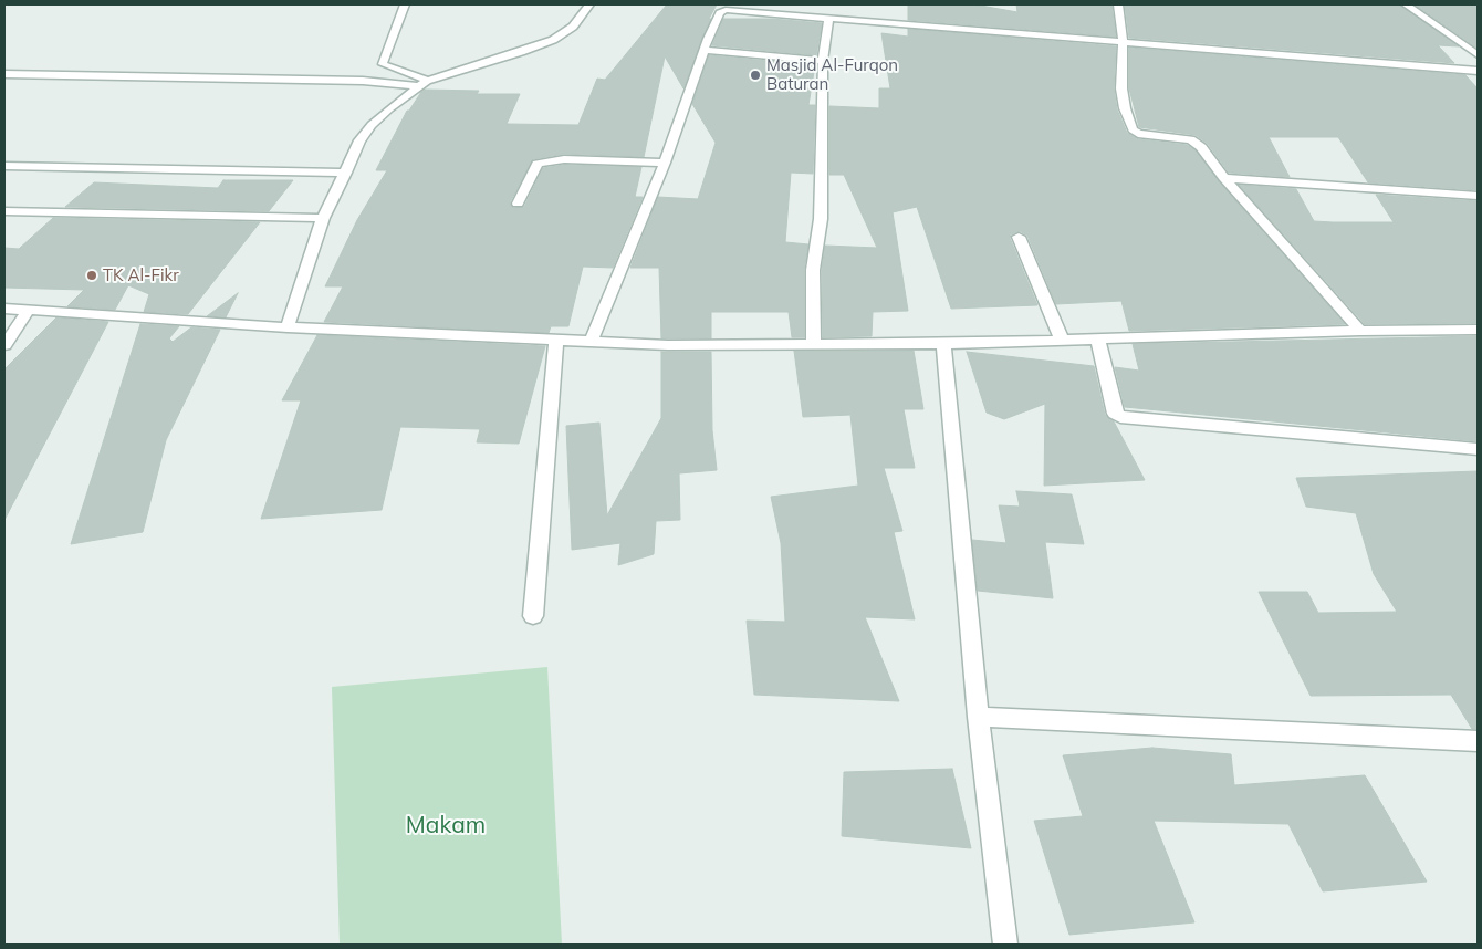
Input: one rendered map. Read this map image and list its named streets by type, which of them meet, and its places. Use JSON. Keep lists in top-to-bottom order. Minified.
{"parks":["Makam"],"places":["Masjid Al-Furqon Baturan","TK Al-Fikr"]}
